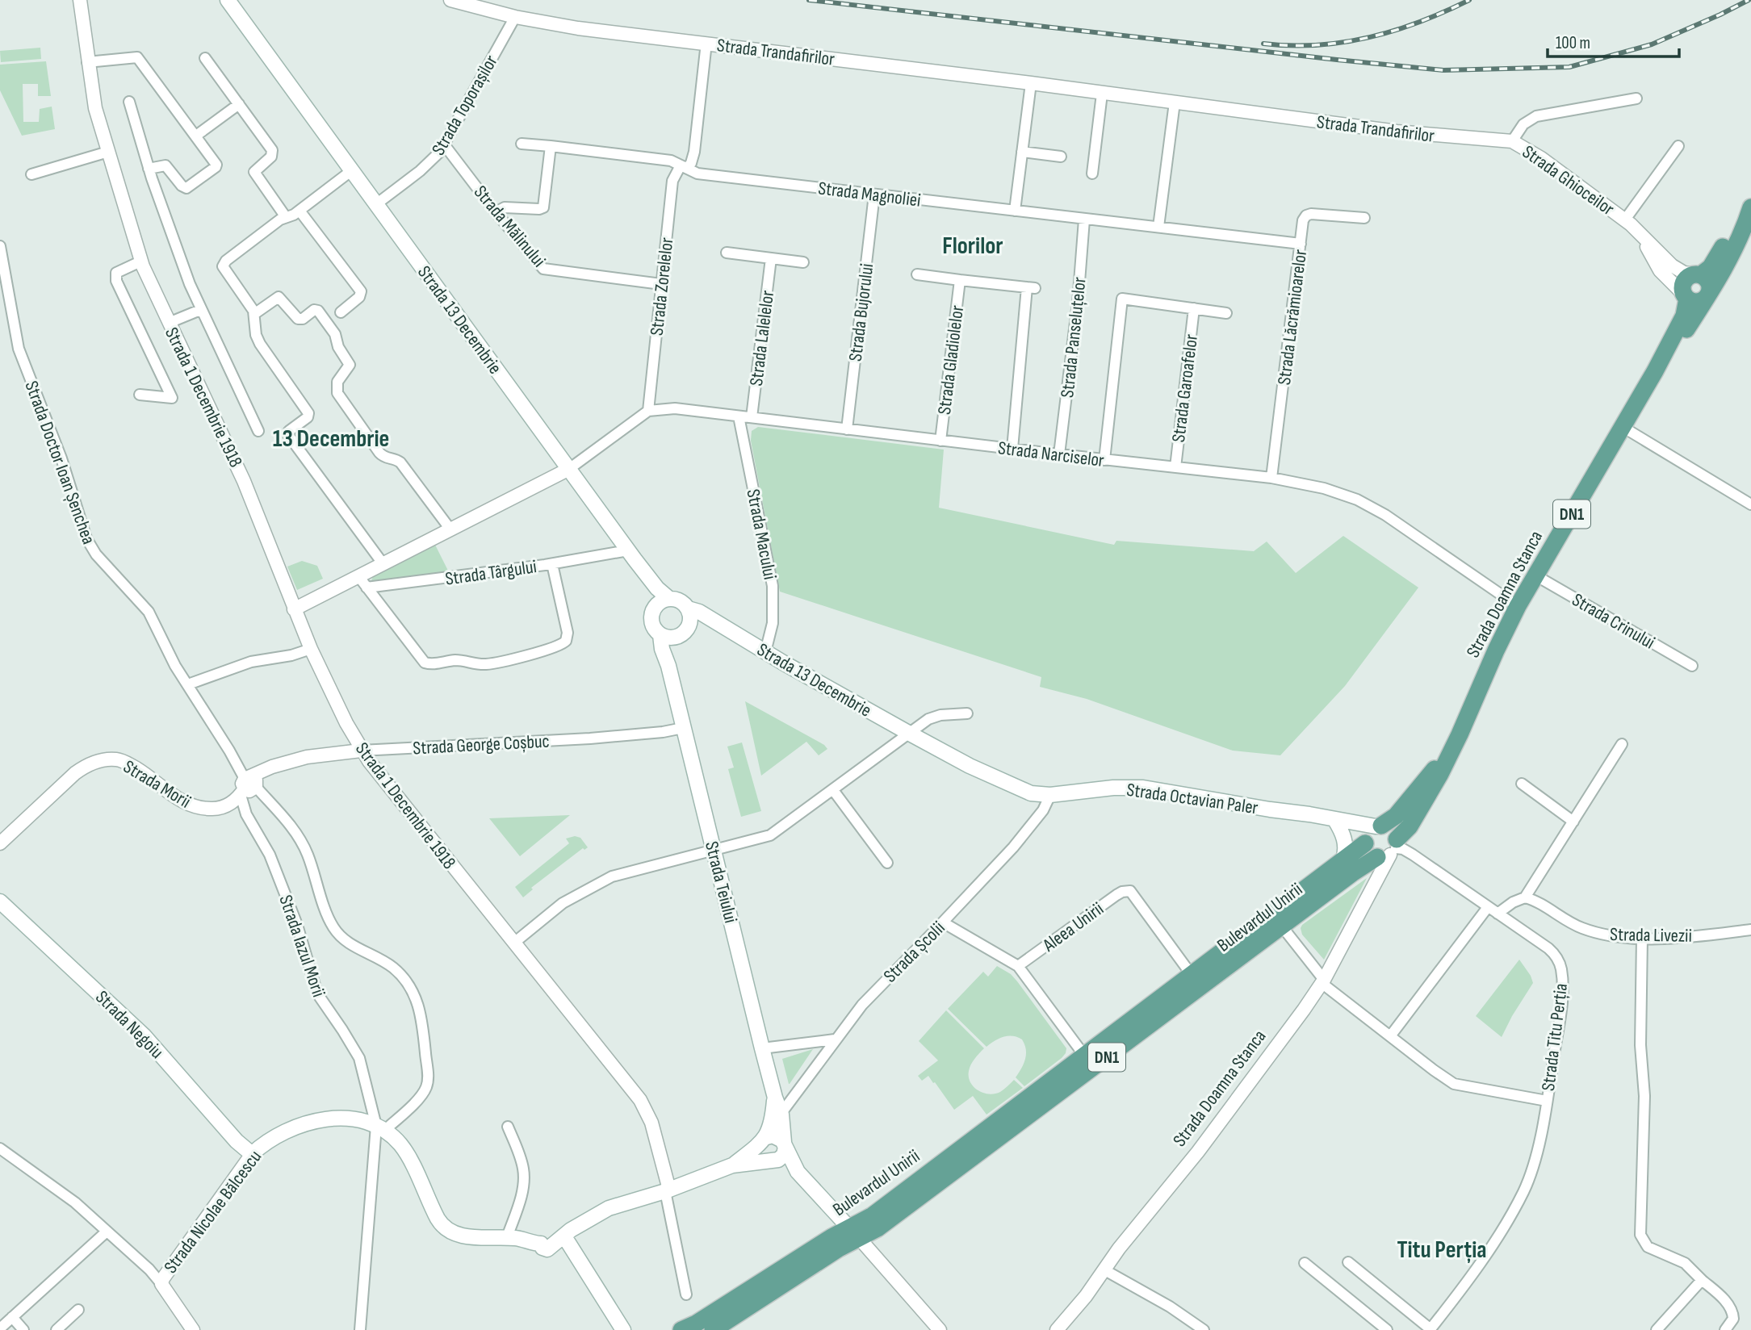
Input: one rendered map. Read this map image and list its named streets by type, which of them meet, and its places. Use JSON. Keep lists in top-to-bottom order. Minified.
{"streets":{"main road":["Strada 13 Decembrie","DN1","Strada Doamna Stanca","Strada Octavian Paler","Strada Teiului","Bulevardul Unirii","Strada Negoiu","Strada Nicolae Bălcescu"],"street":["Strada Trandafirilor","Strada Toporașilor","Strada Ghioceilor","Strada Magnoliei","Strada Mălinului","Strada Zorelelor","Strada Bujorului","Strada Lăcrămioarelor","Strada Panseluțelor","Strada Lalelelor","Strada Gladiolelor","Strada Garoafelor","Strada 1 Decembrie 1918","Strada Narciselor","Strada Doctor Ioan Șenchea","Strada Macului","Strada Târgului","Strada Crinului","Strada George Coșbuc","Strada Morii","Aleea Unirii","Strada Livezii","Strada Iazul Morii","Strada Școlii","Strada Titu Perția"]},"crossings":[["Strada Trandafirilor","Strada Toporașilor"],["Strada Trandafirilor","Strada Ghioceilor"],["Strada Trandafirilor","Strada Zorelelor"],["Strada Toporașilor","Strada Mălinului"],["Strada Toporașilor","Strada 13 Decembrie"],["Strada Ghioceilor","DN1"],["Strada Ghioceilor","Strada Doamna Stanca"],["Strada Magnoliei","Strada Zorelelor"],["Strada Magnoliei","Strada Bujorului"],["Strada Magnoliei","Strada Lăcrămioarelor"],["Strada Magnoliei","Strada Panseluțelor"],["Strada Mălinului","Strada Zorelelor"],["Strada Zorelelor","Strada Narciselor"],["Strada Bujorului","Strada Narciselor"],["Strada Lăcrămioarelor","Strada Narciselor"],["Strada 13 Decembrie","Strada Macului"],["Strada 13 Decembrie","Strada Târgului"],["Strada 13 Decembrie","Strada Octavian Paler"],["Strada 13 Decembrie","Strada Teiului"],["Strada 13 Decembrie","Strada Școlii"],["Strada Panseluțelor","Strada Narciselor"],["Strada Lalelelor","Strada Narciselor"],["Strada Gladiolelor","Strada Narciselor"],["Strada Garoafelor","Strada Narciselor"],["Strada 1 Decembrie 1918","Strada George Coșbuc"],["Strada 1 Decembrie 1918","Strada Nicolae Bălcescu"],["Strada Narciselor","Strada Macului"],["Strada Narciselor","Strada Doamna Stanca"],["Strada Doctor Ioan Șenchea","Strada George Coșbuc"],["Strada Doctor Ioan Șenchea","Strada Morii"],["Strada Doctor Ioan Șenchea","Strada Iazul Morii"],["Strada Doctor Ioan Șenchea","Strada Nicolae Bălcescu"],["DN1","Strada Doamna Stanca"],["DN1","Strada Octavian Paler"],["DN1","Bulevardul Unirii"],["DN1","Strada Titu Perția"],["Strada Doamna Stanca","Strada Crinului"],["Strada Doamna Stanca","Strada Octavian Paler"],["Strada Doamna Stanca","Bulevardul Unirii"],["Strada Doamna Stanca","Strada Titu Perția"],["Strada George Coșbuc","Strada Morii"],["Strada George Coșbuc","Strada Teiului"],["Strada George Coșbuc","Strada Iazul Morii"],["Strada Morii","Strada Iazul Morii"],["Strada Octavian Paler","Bulevardul Unirii"],["Strada Octavian Paler","Strada Școlii"],["Strada Octavian Paler","Strada Titu Perția"],["Bulevardul Unirii","Aleea Unirii"],["Bulevardul Unirii","Strada Titu Perția"],["Strada Iazul Morii","Strada Nicolae Bălcescu"],["Strada Negoiu","Strada Nicolae Bălcescu"]],"districts":["Florilor","13 Decembrie","Titu Perția"],"scale_bar":"100 m"}
